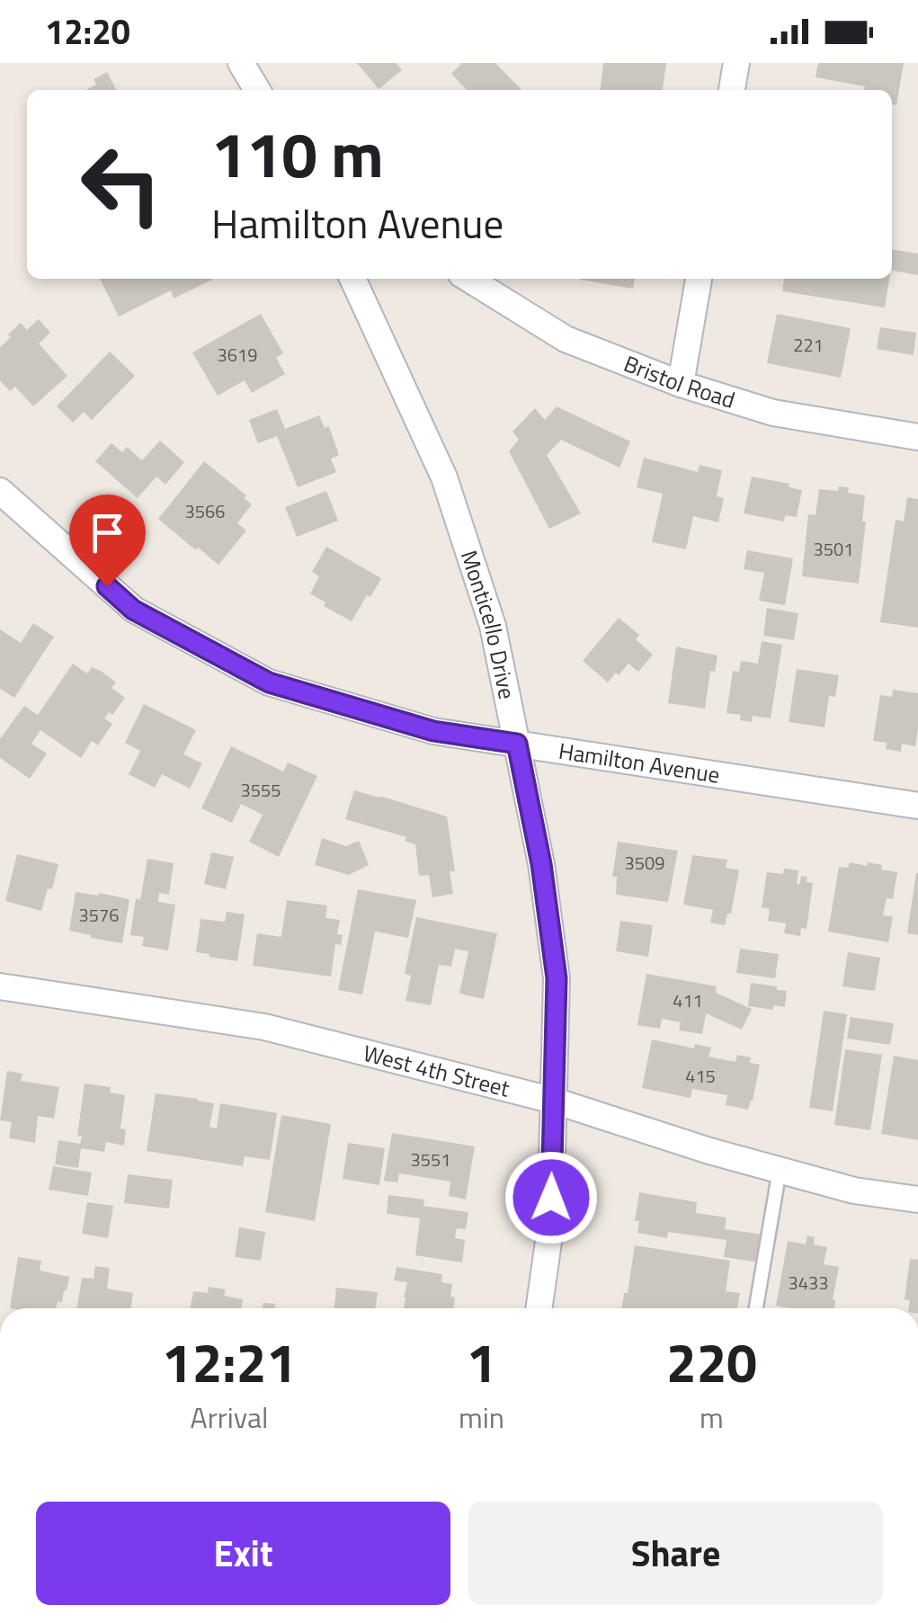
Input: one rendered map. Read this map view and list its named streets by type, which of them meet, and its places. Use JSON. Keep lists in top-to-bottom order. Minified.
{"streets":{"street":["Bristol Road","Monticello Drive","Hamilton Avenue","West 4th Street"]},"crossings":[["Monticello Drive","Hamilton Avenue"],["Monticello Drive","West 4th Street"]],"house_numbers":["221","3619","3566","3501","3555","3509","3576","411","415","3551","3433"],"page":{"status":"12:20","turn":["110 m","Hamilton Avenue"],"eta":["12:21","Arrival","1","min","220","m"],"buttons":["Exit","Share"]}}
